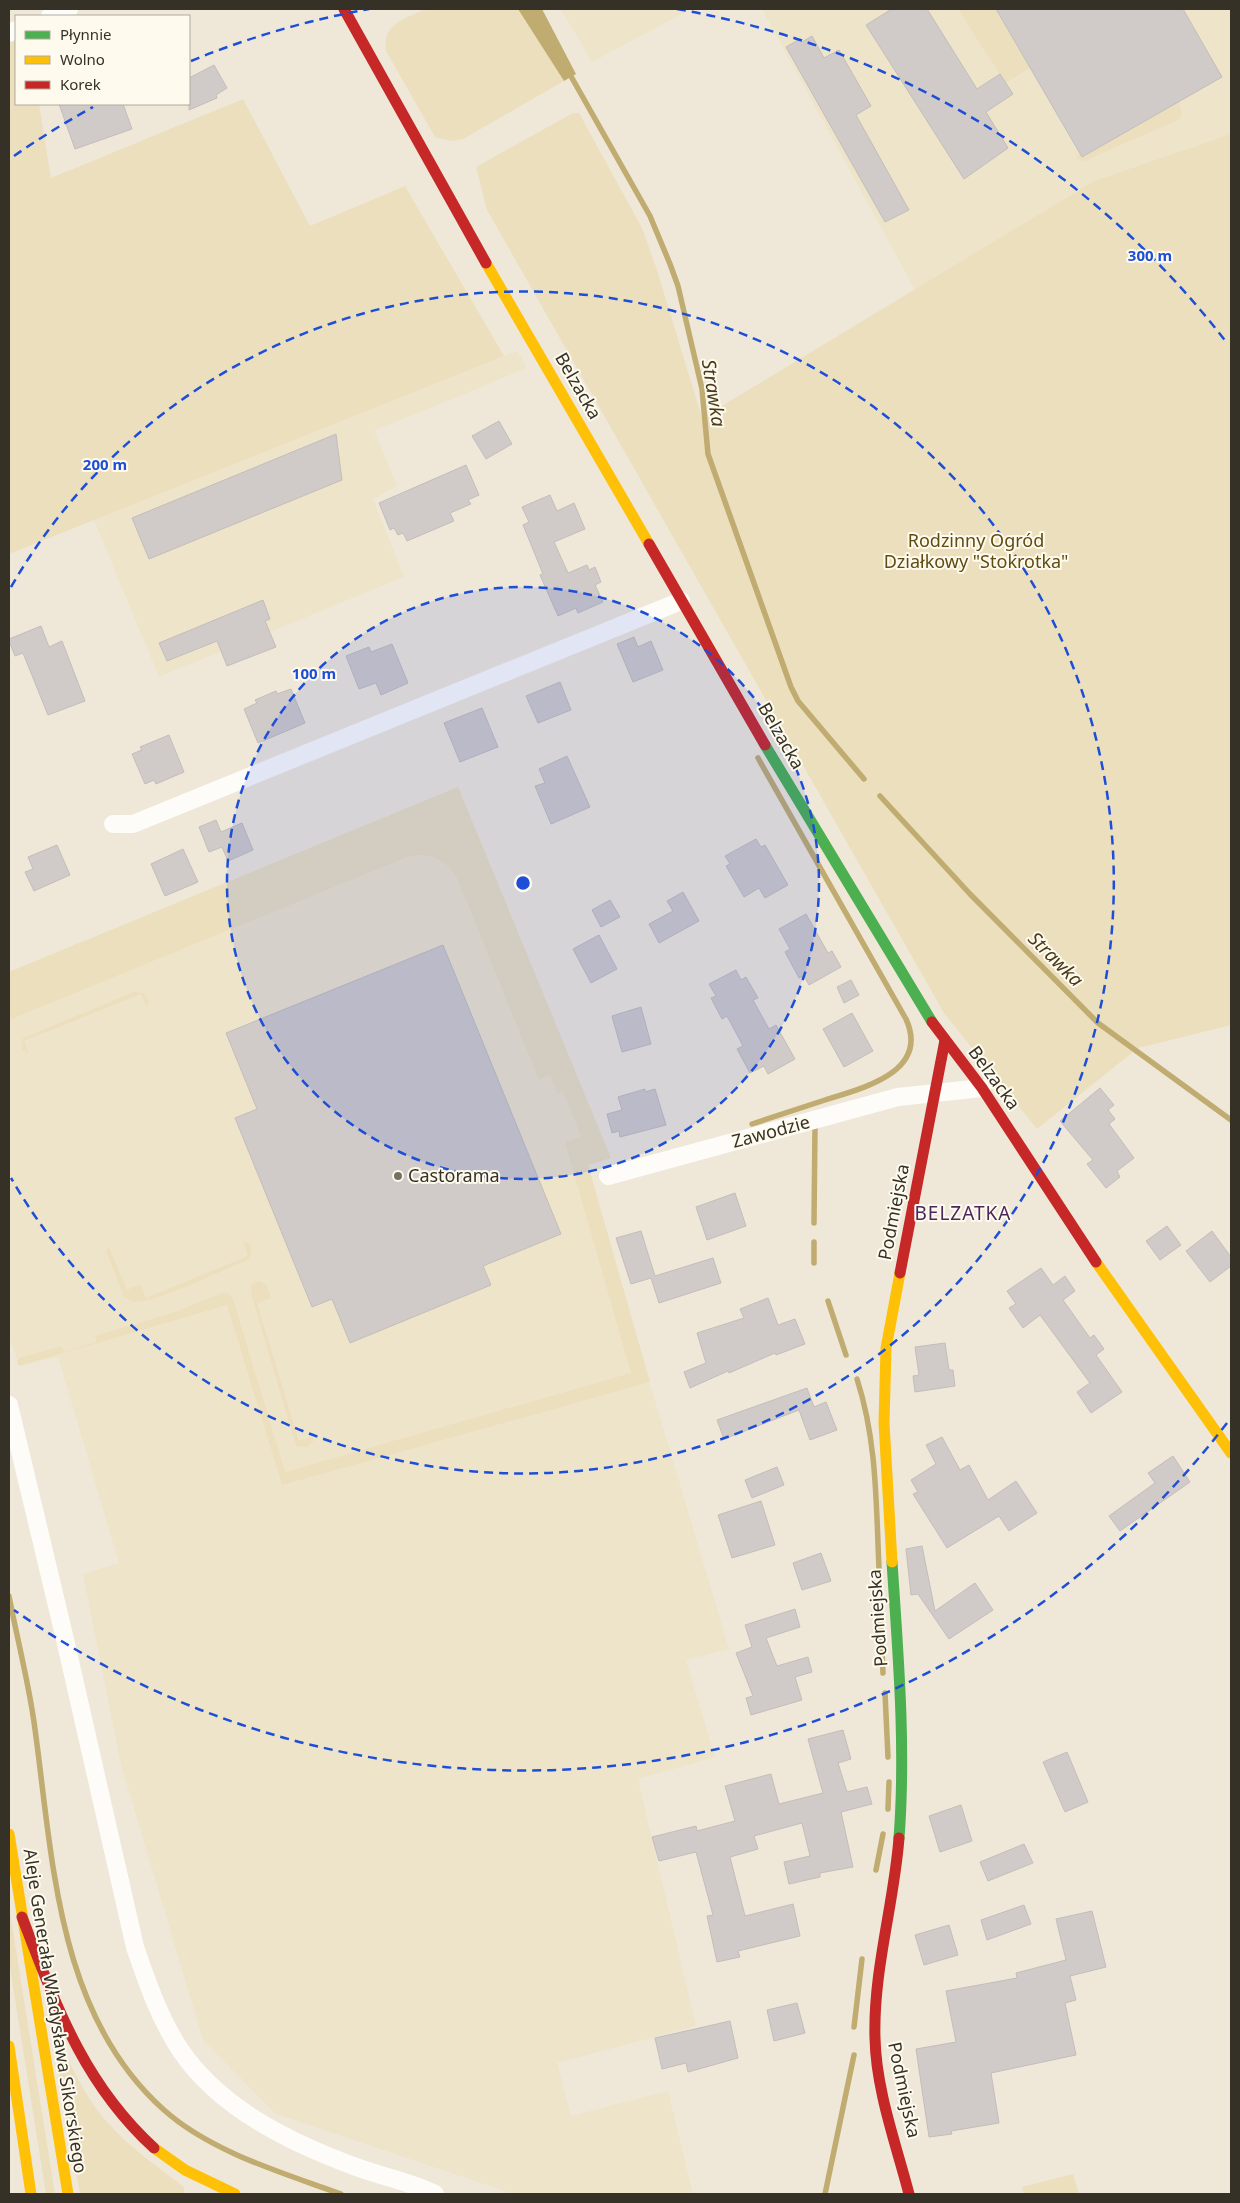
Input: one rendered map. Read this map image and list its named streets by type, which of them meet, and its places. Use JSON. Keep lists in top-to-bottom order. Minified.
{"streets":{"main road":["Belzacka","Podmiejska","Aleje Generała Władysława Sikorskiego"],"street":["Zawodzie"]},"crossings":[["Belzacka","Zawodzie"],["Belzacka","Podmiejska"],["Zawodzie","Podmiejska"]],"districts":["BELZATKA"],"water":["Strawka"],"parks":["Rodzinny Ogród Działkowy \"Stokrotka\""],"places":["Castorama"],"legend":["Płynnie","Wolno","Korek"],"rings":["300 m","200 m","100 m"]}
